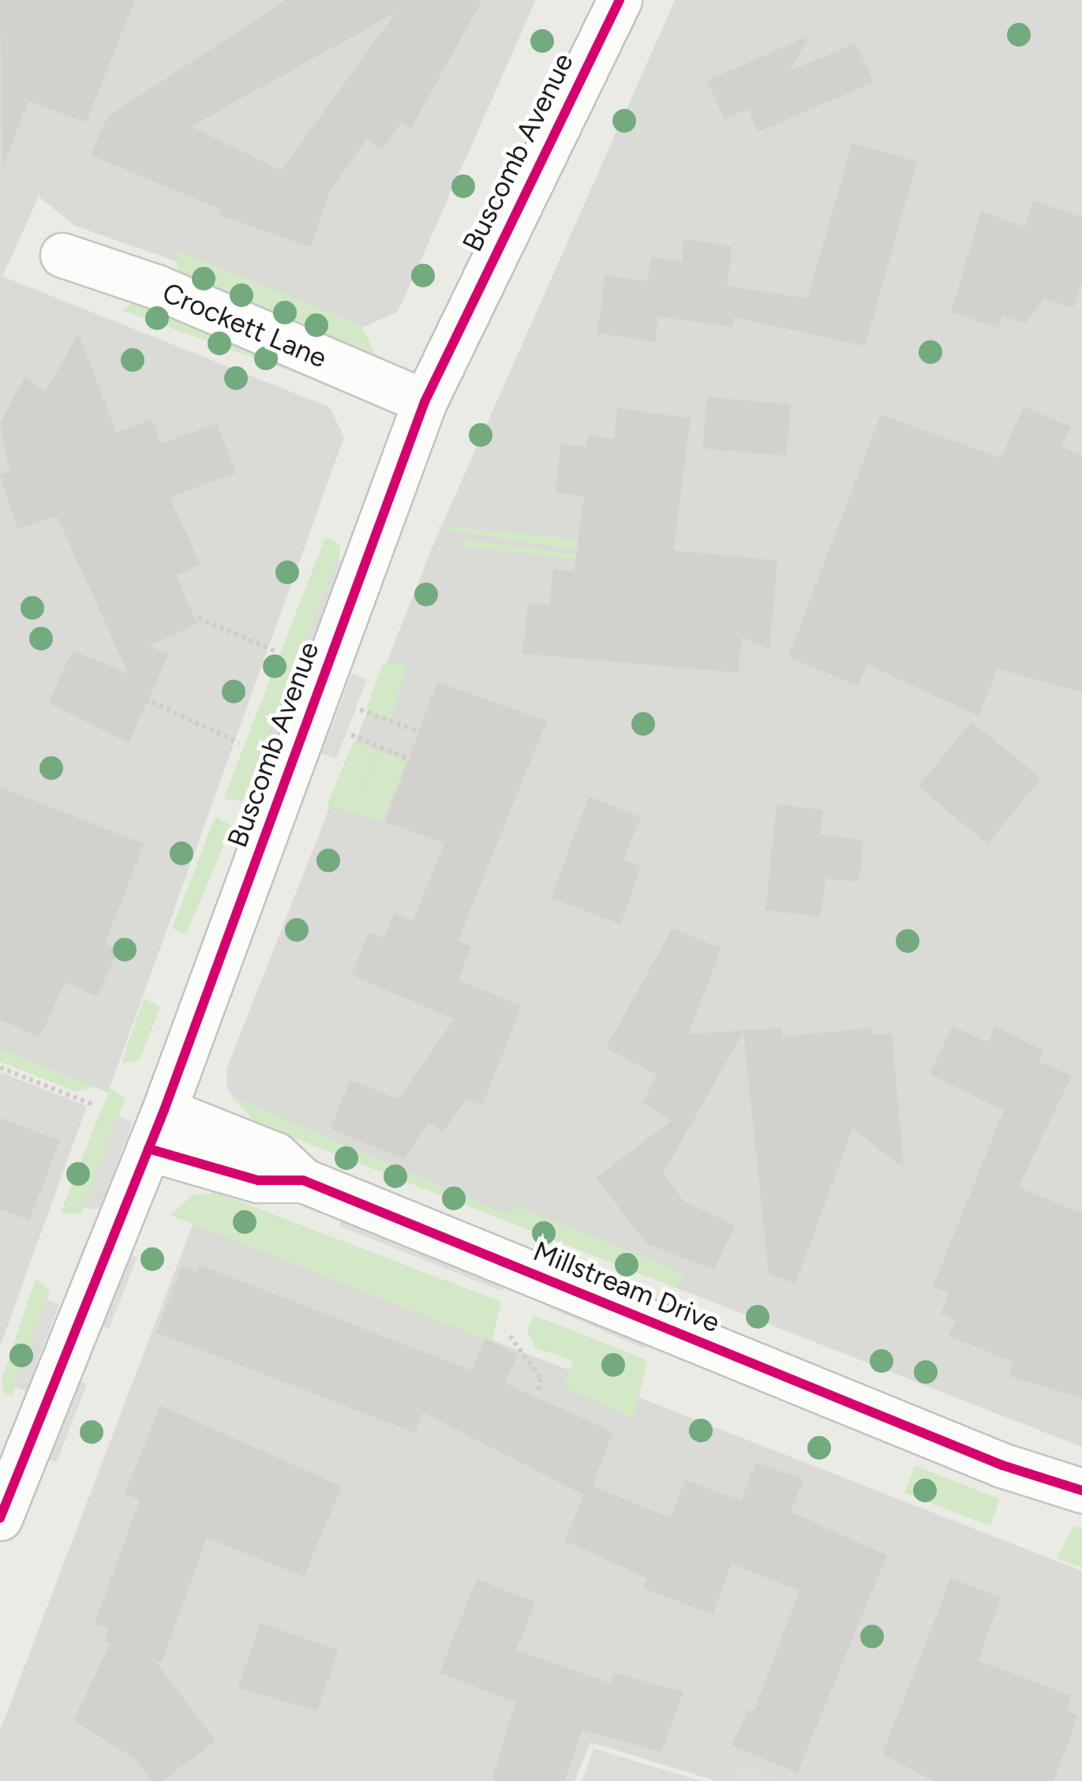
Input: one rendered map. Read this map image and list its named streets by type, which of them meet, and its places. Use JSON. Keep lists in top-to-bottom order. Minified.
{"streets":{"street":["Buscomb Avenue","Crockett Lane","Millstream Drive"]},"crossings":[["Buscomb Avenue","Crockett Lane"],["Buscomb Avenue","Millstream Drive"]]}
